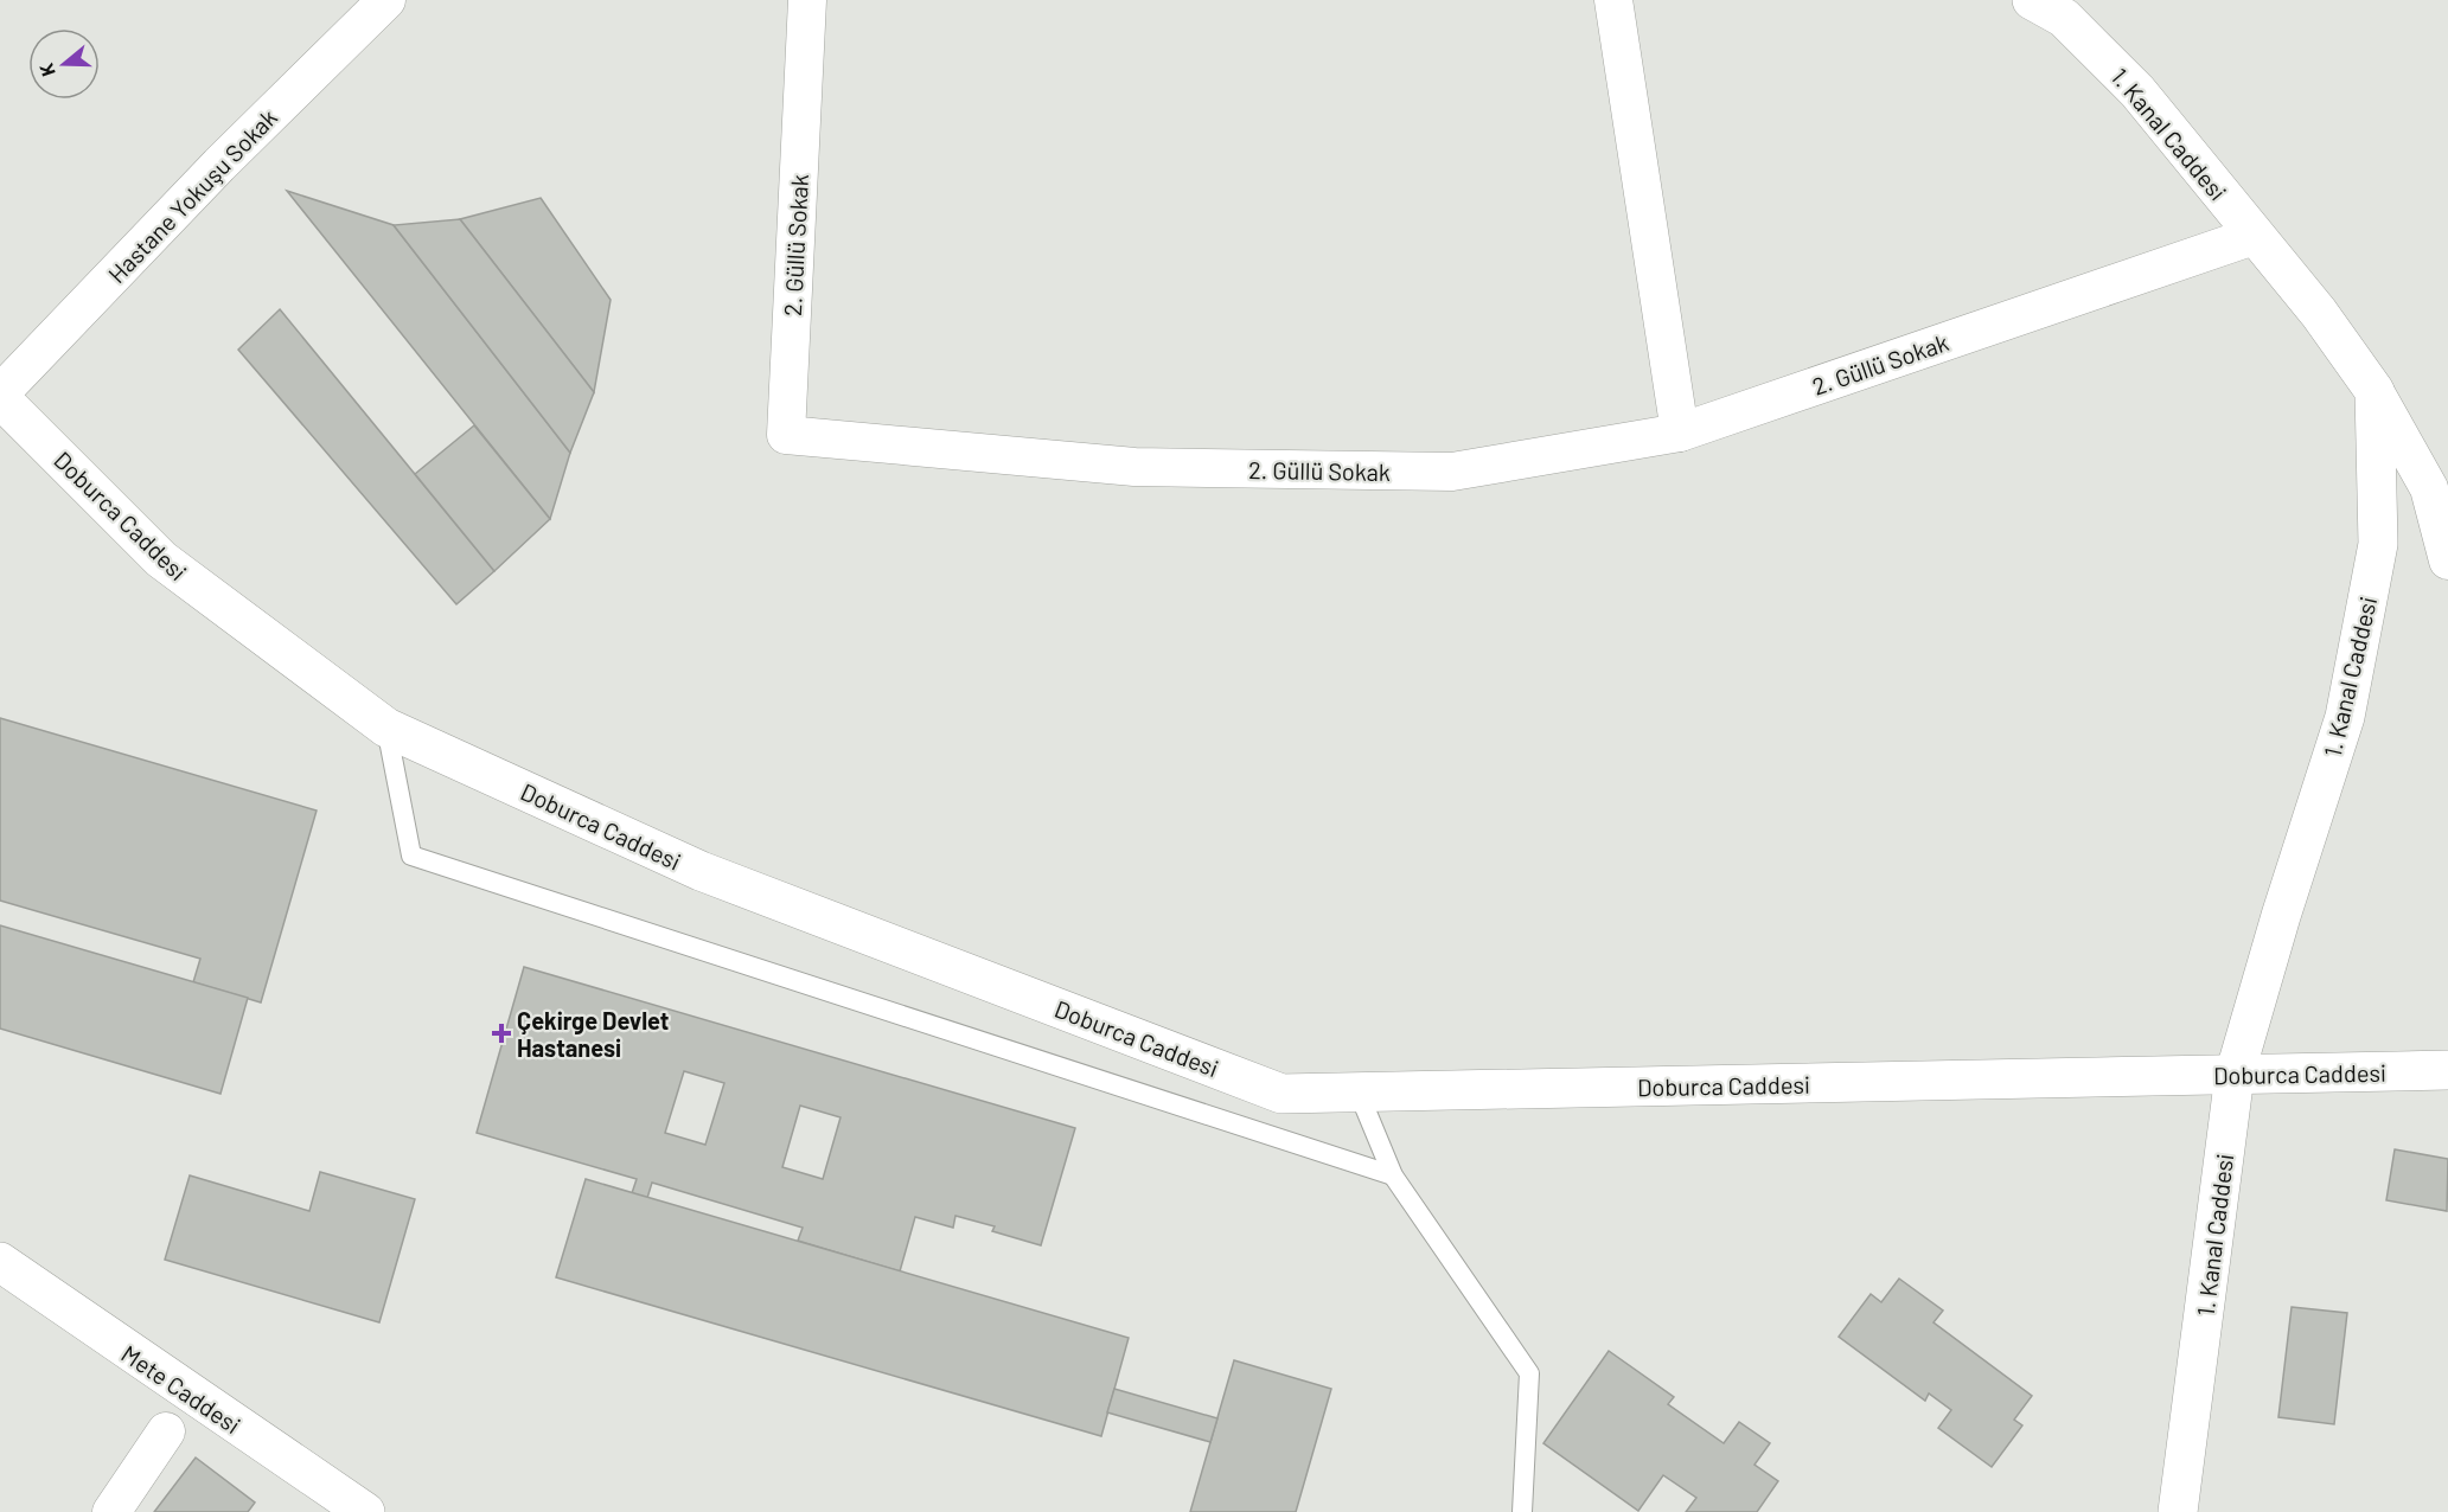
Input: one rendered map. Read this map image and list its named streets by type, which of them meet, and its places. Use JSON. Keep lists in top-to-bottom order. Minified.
{"streets":{"main road":["1. Kanal Caddesi","Doburca Caddesi","Mete Caddesi"],"street":["Hastane Yokuşu Sokak","2. Güllü Sokak"]},"crossings":[["1. Kanal Caddesi","2. Güllü Sokak"],["1. Kanal Caddesi","Doburca Caddesi"],["Hastane Yokuşu Sokak","Doburca Caddesi"]],"places":{"health":["Çekirge Devlet Hastanesi"]},"north":"left"}
